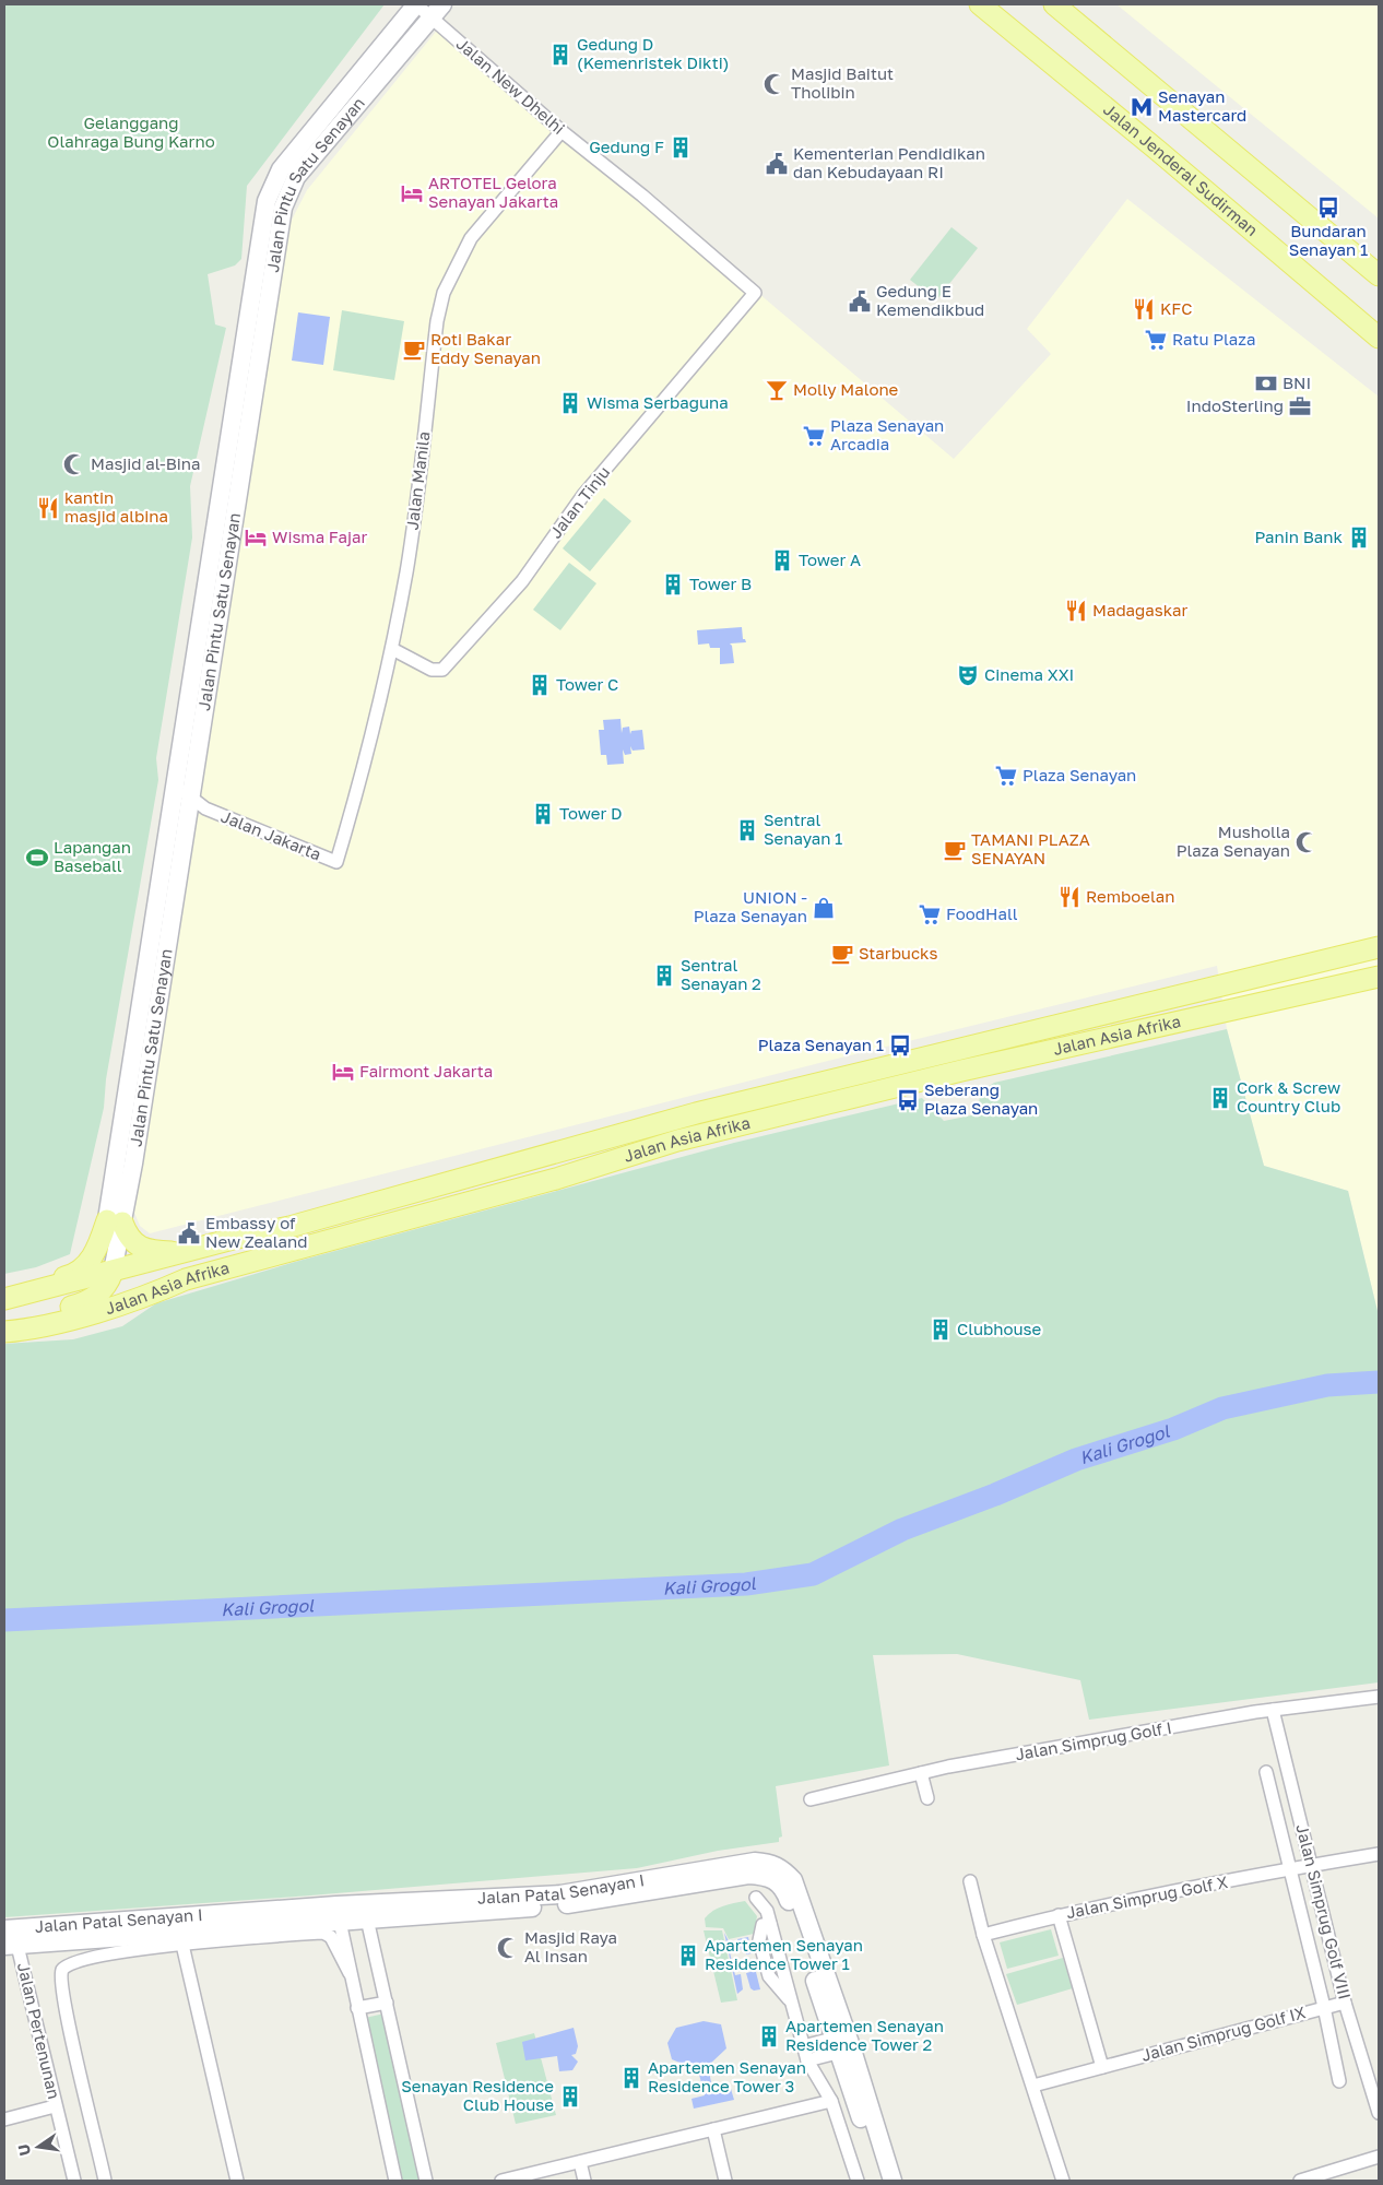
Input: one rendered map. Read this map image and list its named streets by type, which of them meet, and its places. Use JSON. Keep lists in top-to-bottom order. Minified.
{"streets":{"main road":["Jalan Jenderal Sudirman","Jalan Pintu Satu Senayan","Jalan Asia Afrika","Jalan Patal Senayan I"],"street":["Jalan New Dhelhi","Jalan Manila","Jalan Tinju","Jalan Jakarta","Jalan Simprug Golf I","Jalan Simprug Golf X","Jalan Simprug Golf VIII","Jalan Pertenunan","Jalan Simprug Golf IX"]},"crossings":[["Jalan New Dhelhi","Jalan Pintu Satu Senayan"],["Jalan New Dhelhi","Jalan Manila"],["Jalan New Dhelhi","Jalan Tinju"],["Jalan Pintu Satu Senayan","Jalan Jakarta"],["Jalan Pintu Satu Senayan","Jalan Asia Afrika"],["Jalan Manila","Jalan Tinju"],["Jalan Manila","Jalan Jakarta"],["Jalan Simprug Golf I","Jalan Simprug Golf VIII"],["Jalan Patal Senayan I","Jalan Pertenunan"],["Jalan Simprug Golf X","Jalan Simprug Golf VIII"],["Jalan Simprug Golf VIII","Jalan Simprug Golf IX"]],"water":["Kali Grogol"],"parks":["Gelanggang Olahraga Bung Karno"],"places":{"building":["Gedung D (Kemenristek Dikti)","Gedung F","Wisma Serbaguna","Panin Bank","Tower A","Tower B","Tower C","Tower D","Sentral Senayan 1","Sentral Senayan 2","Cork & Screw Country Club","Clubhouse","Apartemen Senayan Residence Tower 1","Apartemen Senayan Residence Tower 2","Apartemen Senayan Residence Tower 3","Senayan Residence Club House"],"mosque":["Masjid Baitut Tholibin","Masjid al-Bina","Musholla Plaza Senayan","Masjid Raya Al Insan"],"metro station":["Senayan Mastercard"],"public building":["Kementerian Pendidikan dan Kebudayaan RI","Gedung E Kemendikbud","Embassy of New Zealand"],"hotel":["ARTOTEL Gelora Senayan Jakarta","Wisma Fajar","Fairmont Jakarta"],"bus stop":["Bundaran Senayan 1","Plaza Senayan 1","Seberang Plaza Senayan"],"restaurant":["KFC","kantin masjid albina","Madagaskar","Remboelan"],"supermarket":["Ratu Plaza","Plaza Senayan Arcadia","Plaza Senayan","FoodHall"],"cafe":["Roti Bakar Eddy Senayan","TAMANI PLAZA SENAYAN","Starbucks"],"bank":["BNI"],"bar":["Molly Malone"],"office":["IndoSterling"],"theatre":["Cinema XXI"],"sports":["Lapangan Baseball"],"shop":["UNION - Plaza Senayan"]},"north":"left"}
